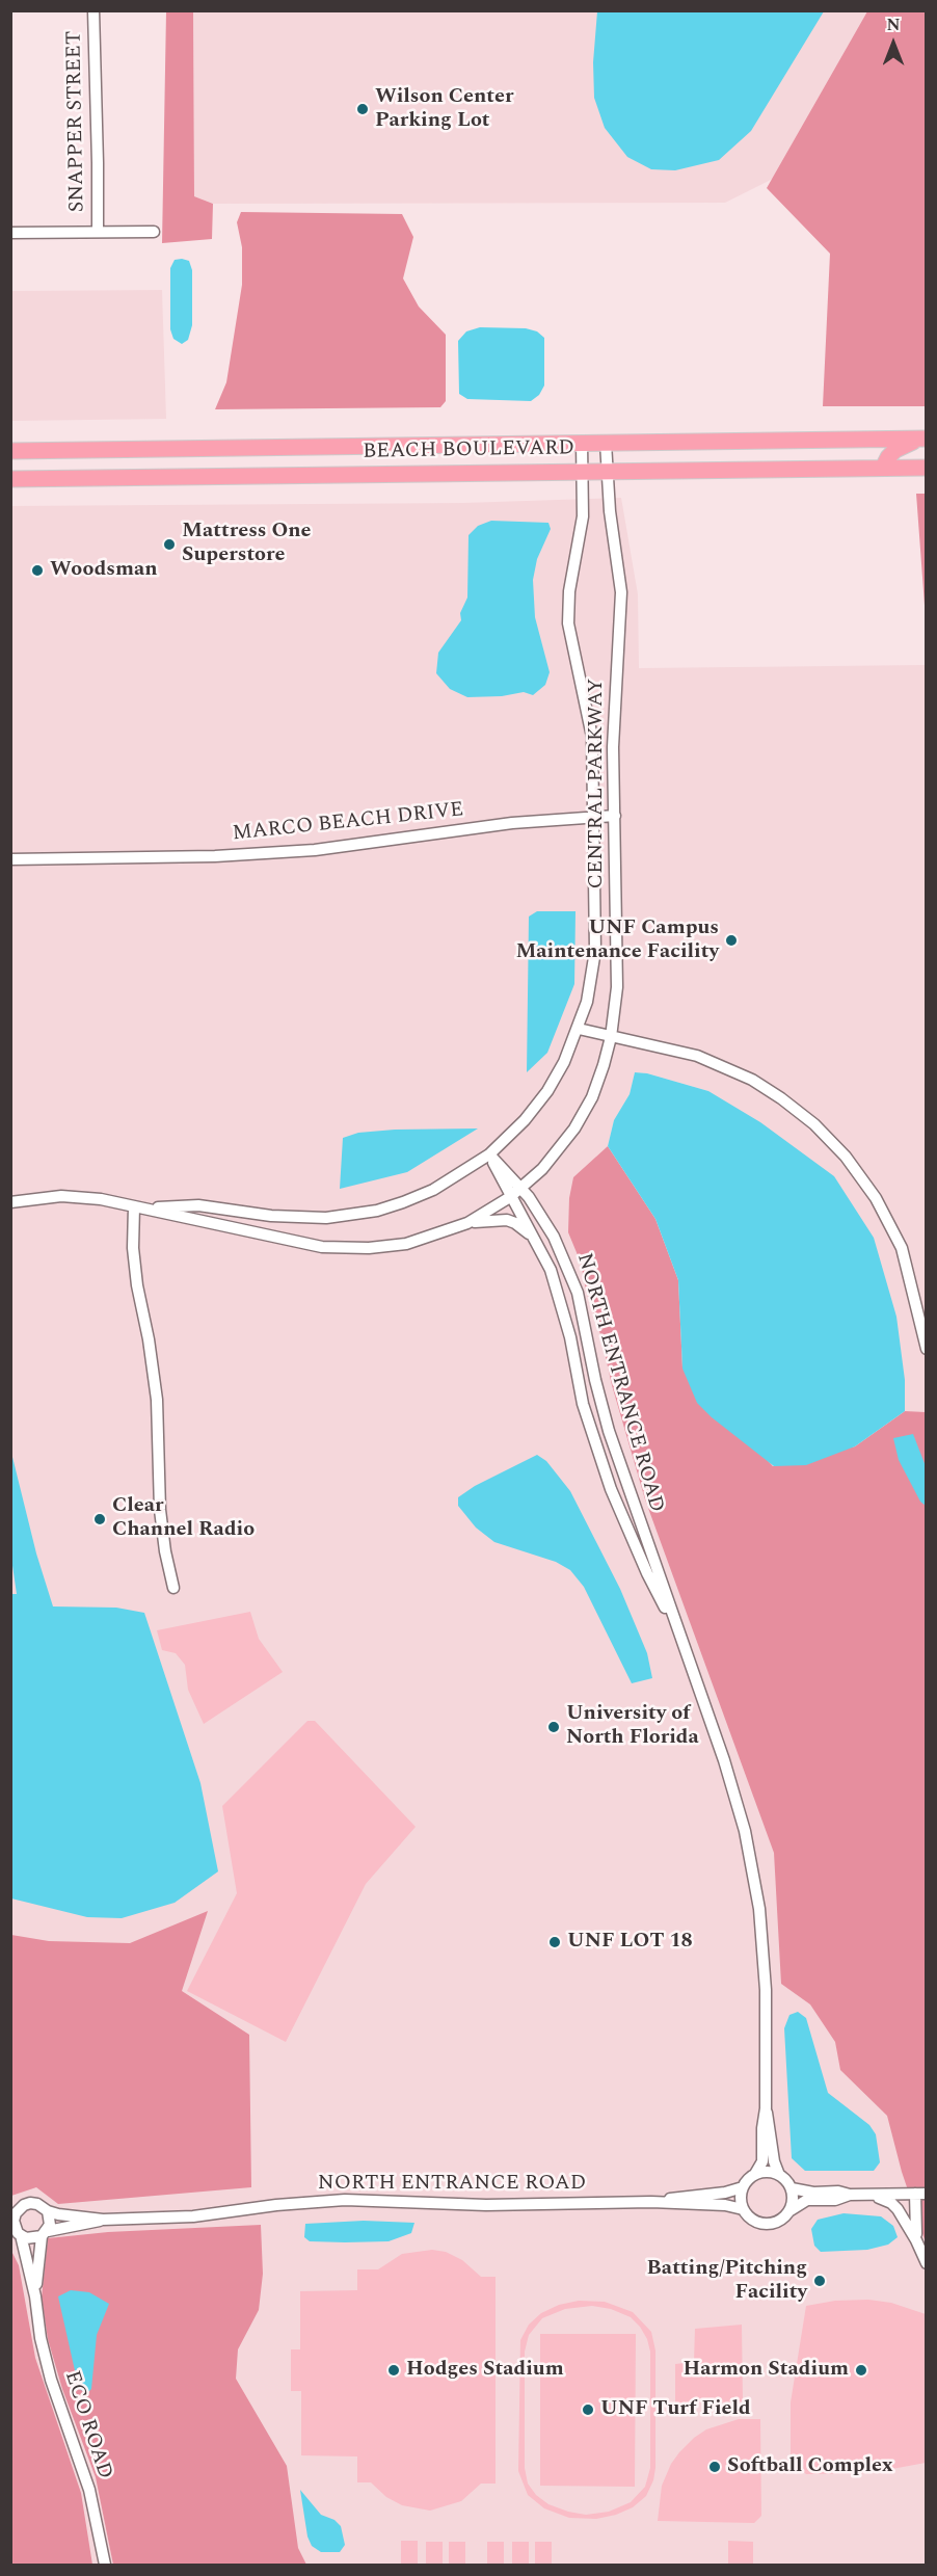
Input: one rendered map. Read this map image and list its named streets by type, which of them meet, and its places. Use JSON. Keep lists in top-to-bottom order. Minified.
{"streets":{"highway":["BEACH BOULEVARD"],"street":["SNAPPER STREET","CENTRAL PARKWAY","MARCO BEACH DRIVE","NORTH ENTRANCE ROAD","ECO ROAD"]},"crossings":[["BEACH BOULEVARD","CENTRAL PARKWAY"],["CENTRAL PARKWAY","MARCO BEACH DRIVE"],["CENTRAL PARKWAY","NORTH ENTRANCE ROAD"]],"places":["Wilson Center Parking Lot","Mattress One Superstore","Woodsman","UNF Campus Maintenance Facility","Clear Channel Radio","University of North Florida","UNF LOT 18","Batting/Pitching Facility","Hodges Stadium","Harmon Stadium","UNF Turf Field","Softball Complex"],"north":"top"}
